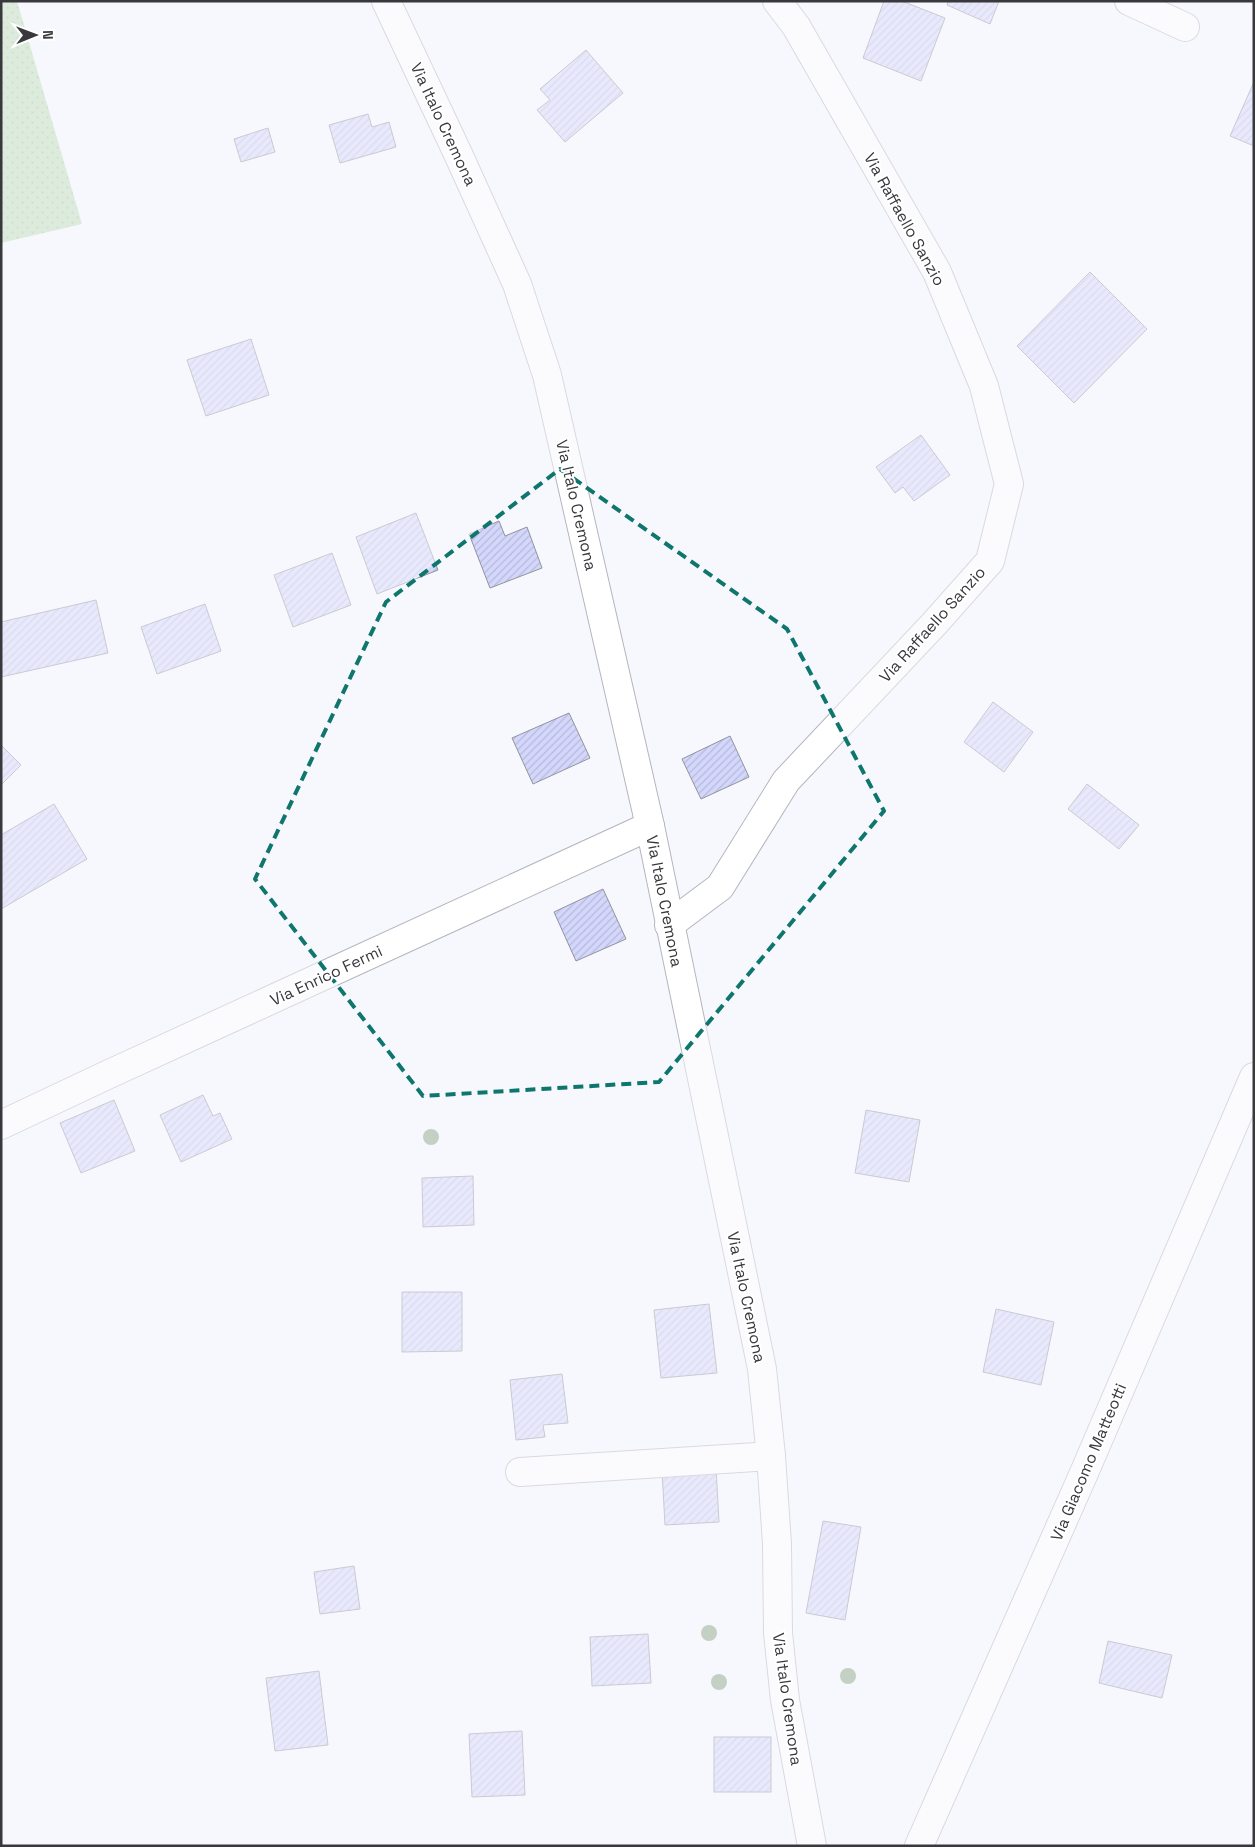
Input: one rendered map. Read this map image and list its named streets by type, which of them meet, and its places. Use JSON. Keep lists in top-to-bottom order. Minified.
{"streets":{"street":["Via Italo Cremona","Via Raffaello Sanzio","Via Enrico Fermi","Via Giacomo Matteotti"]},"crossings":[["Via Italo Cremona","Via Raffaello Sanzio"],["Via Italo Cremona","Via Enrico Fermi"]],"north":"right"}
